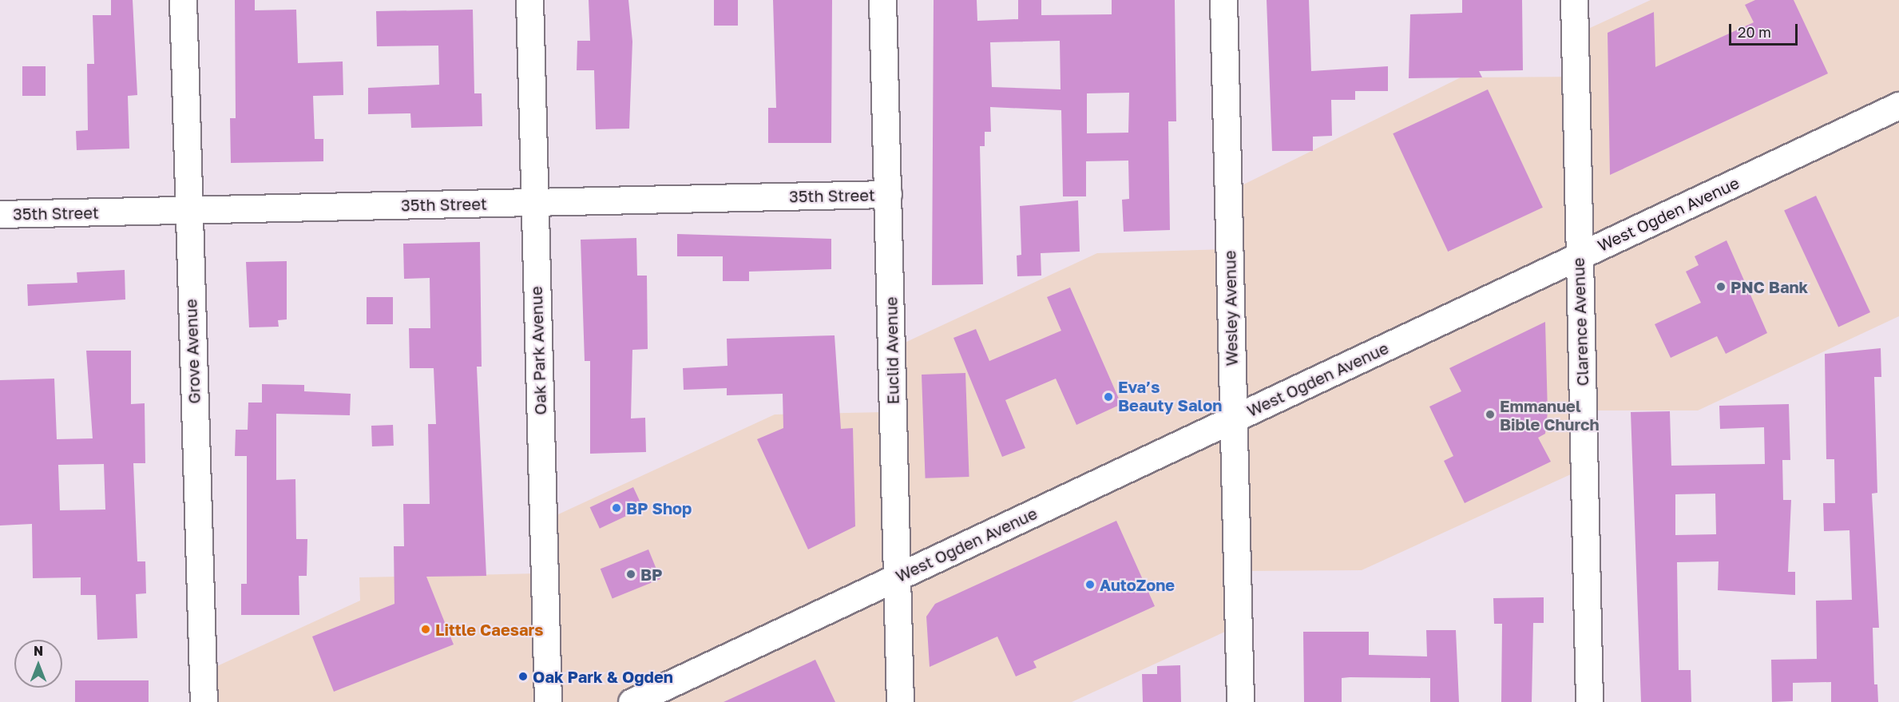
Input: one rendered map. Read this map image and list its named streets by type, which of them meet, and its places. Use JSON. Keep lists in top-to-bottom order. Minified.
{"streets":{"street":["35th Street","West Ogden Avenue","Wesley Avenue","Clarence Avenue","Oak Park Avenue","Euclid Avenue","Grove Avenue"]},"crossings":[["35th Street","Oak Park Avenue"],["35th Street","Euclid Avenue"],["35th Street","Grove Avenue"],["West Ogden Avenue","Wesley Avenue"],["West Ogden Avenue","Clarence Avenue"],["West Ogden Avenue","Euclid Avenue"]],"places":["PNC Bank","Eva’s Beauty Salon","Emmanuel Bible Church","BP Shop","BP","AutoZone","Little Caesars","Oak Park & Ogden"],"scale_bar":"20 m","north":"top"}
